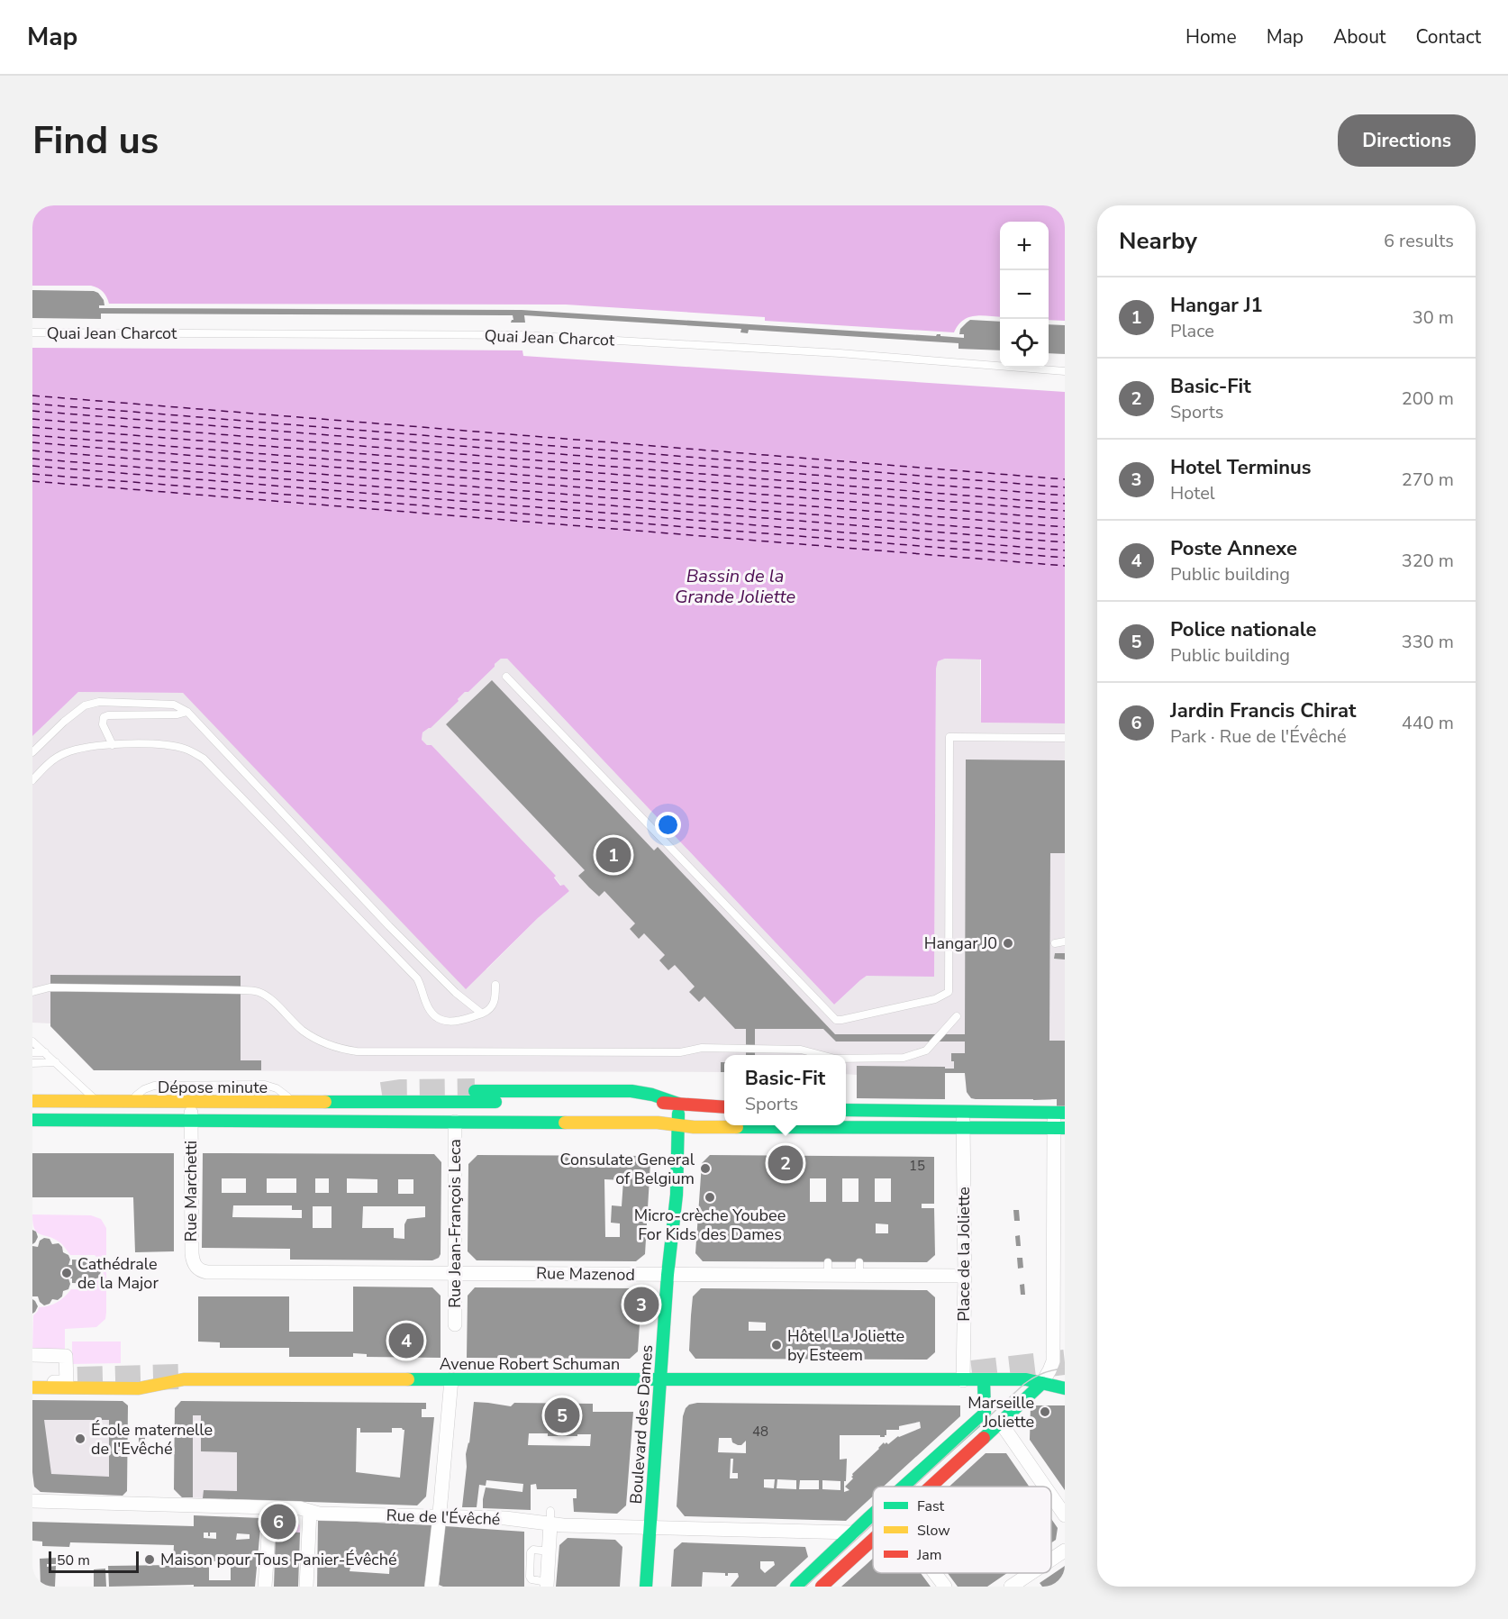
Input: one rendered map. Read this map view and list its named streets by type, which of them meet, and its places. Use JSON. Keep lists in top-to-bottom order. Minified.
{"streets":{"main road":["Avenue Robert Schuman","Boulevard des Dames"],"street":["Rue Marchetti","Rue Jean-François Leca","Place de la Joliette","Rue Mazenod","Rue de l'Évêché"],"lane":["Quai Jean Charcot","Dépose minute"]},"crossings":[["Rue Marchetti","Rue Mazenod"],["Rue Jean-François Leca","Rue Mazenod"],["Place de la Joliette","Rue Mazenod"],["Place de la Joliette","Avenue Robert Schuman"],["Rue Mazenod","Boulevard des Dames"],["Avenue Robert Schuman","Boulevard des Dames"],["Boulevard des Dames","Rue de l'Évêché"]],"water":["Bassin de la Grande Joliette"],"places":["Hangar J0","Consulate General of Belgium","Micro-crèche Youbee For Kids des Dames","Cathédrale de la Major","Hôtel La Joliette by Esteem","Marseille Joliette","École maternelle de l'Evêché","Maison pour Tous Panier-Évêché"],"house_numbers":["15","48"],"legend":["Fast","Slow","Jam"],"scale_bar":"50 m","page":{"header":"Map","nav":["Home","Map","About","Contact"],"buttons":"Directions","title":"Find us","heading":["Nearby","6 results"],"map_buttons":["+","−"],"list":[{"mark":"1","name":"Hangar J1","note":"Place","value":"30 m"},{"mark":"2","name":"Basic-Fit","note":"Sports","value":"200 m"},{"mark":"3","name":"Hotel Terminus","note":"Hotel","value":"270 m"},{"mark":"4","name":"Poste Annexe","note":"Public building","value":"320 m"},{"mark":"5","name":"Police nationale","note":"Public building","value":"330 m"},{"mark":"6","name":"Jardin Francis Chirat","note":"Park · Rue de l'Évêché","value":"440 m"}],"pins":["1","2","3","4","5","6"],"popup":["Basic-Fit","Sports"],"scale":"50 m"}}
